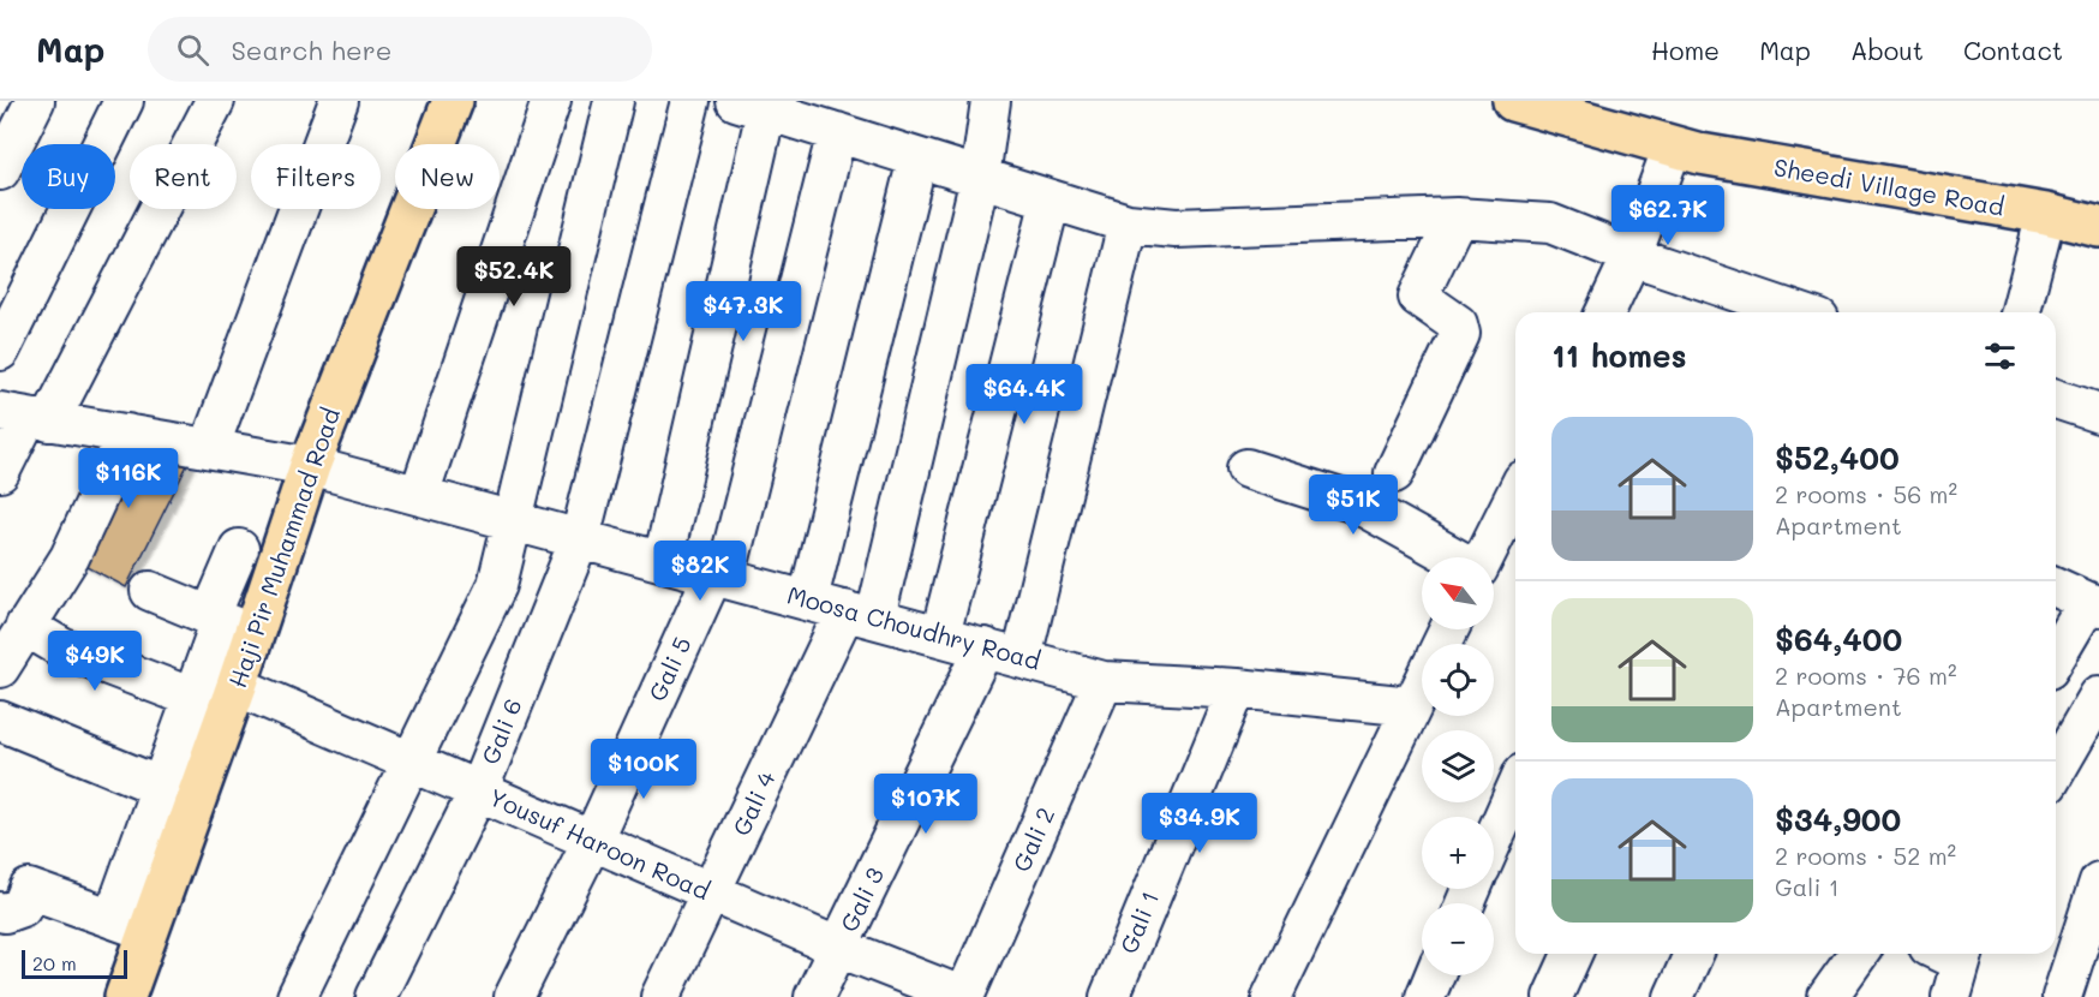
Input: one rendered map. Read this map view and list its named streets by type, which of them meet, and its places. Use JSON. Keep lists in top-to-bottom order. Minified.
{"streets":{"main road":["Sheedi Village Road","Haji Pir Muhammad Road"],"street":["Moosa Choudhry Road","Gali 5","Gali 6","Gali 4","Gali 2","Yousuf Haroon Road","Gali 3","Gali 1"]},"crossings":[["Haji Pir Muhammad Road","Moosa Choudhry Road"],["Haji Pir Muhammad Road","Yousuf Haroon Road"],["Moosa Choudhry Road","Gali 5"],["Moosa Choudhry Road","Gali 6"],["Moosa Choudhry Road","Gali 4"],["Moosa Choudhry Road","Gali 2"],["Moosa Choudhry Road","Gali 3"],["Moosa Choudhry Road","Gali 1"],["Gali 5","Yousuf Haroon Road"],["Gali 6","Yousuf Haroon Road"],["Gali 4","Yousuf Haroon Road"],["Gali 2","Yousuf Haroon Road"],["Yousuf Haroon Road","Gali 3"]],"scale_bar":"20 m","north":"top left","page":{"header":"Map","search":"Search here","nav":["Home","Map","About","Contact"],"chip":["Buy","Rent","Filters","New"],"price":["$62.7K","$52.4K","$47.3K","$64.4K","$116K","$51K","$82K","$49K","$100K","$107K","$34.9K"],"heading":"11 homes","list":[{"name":"$52,400","note":"2 rooms · 56 m² · Apartment"},{"name":"$64,400","note":"2 rooms · 76 m² · Apartment"},{"name":"$34,900","note":"2 rooms · 52 m² · Gali 1"}],"map_buttons":["+","−"],"scale":"20 m"}}
